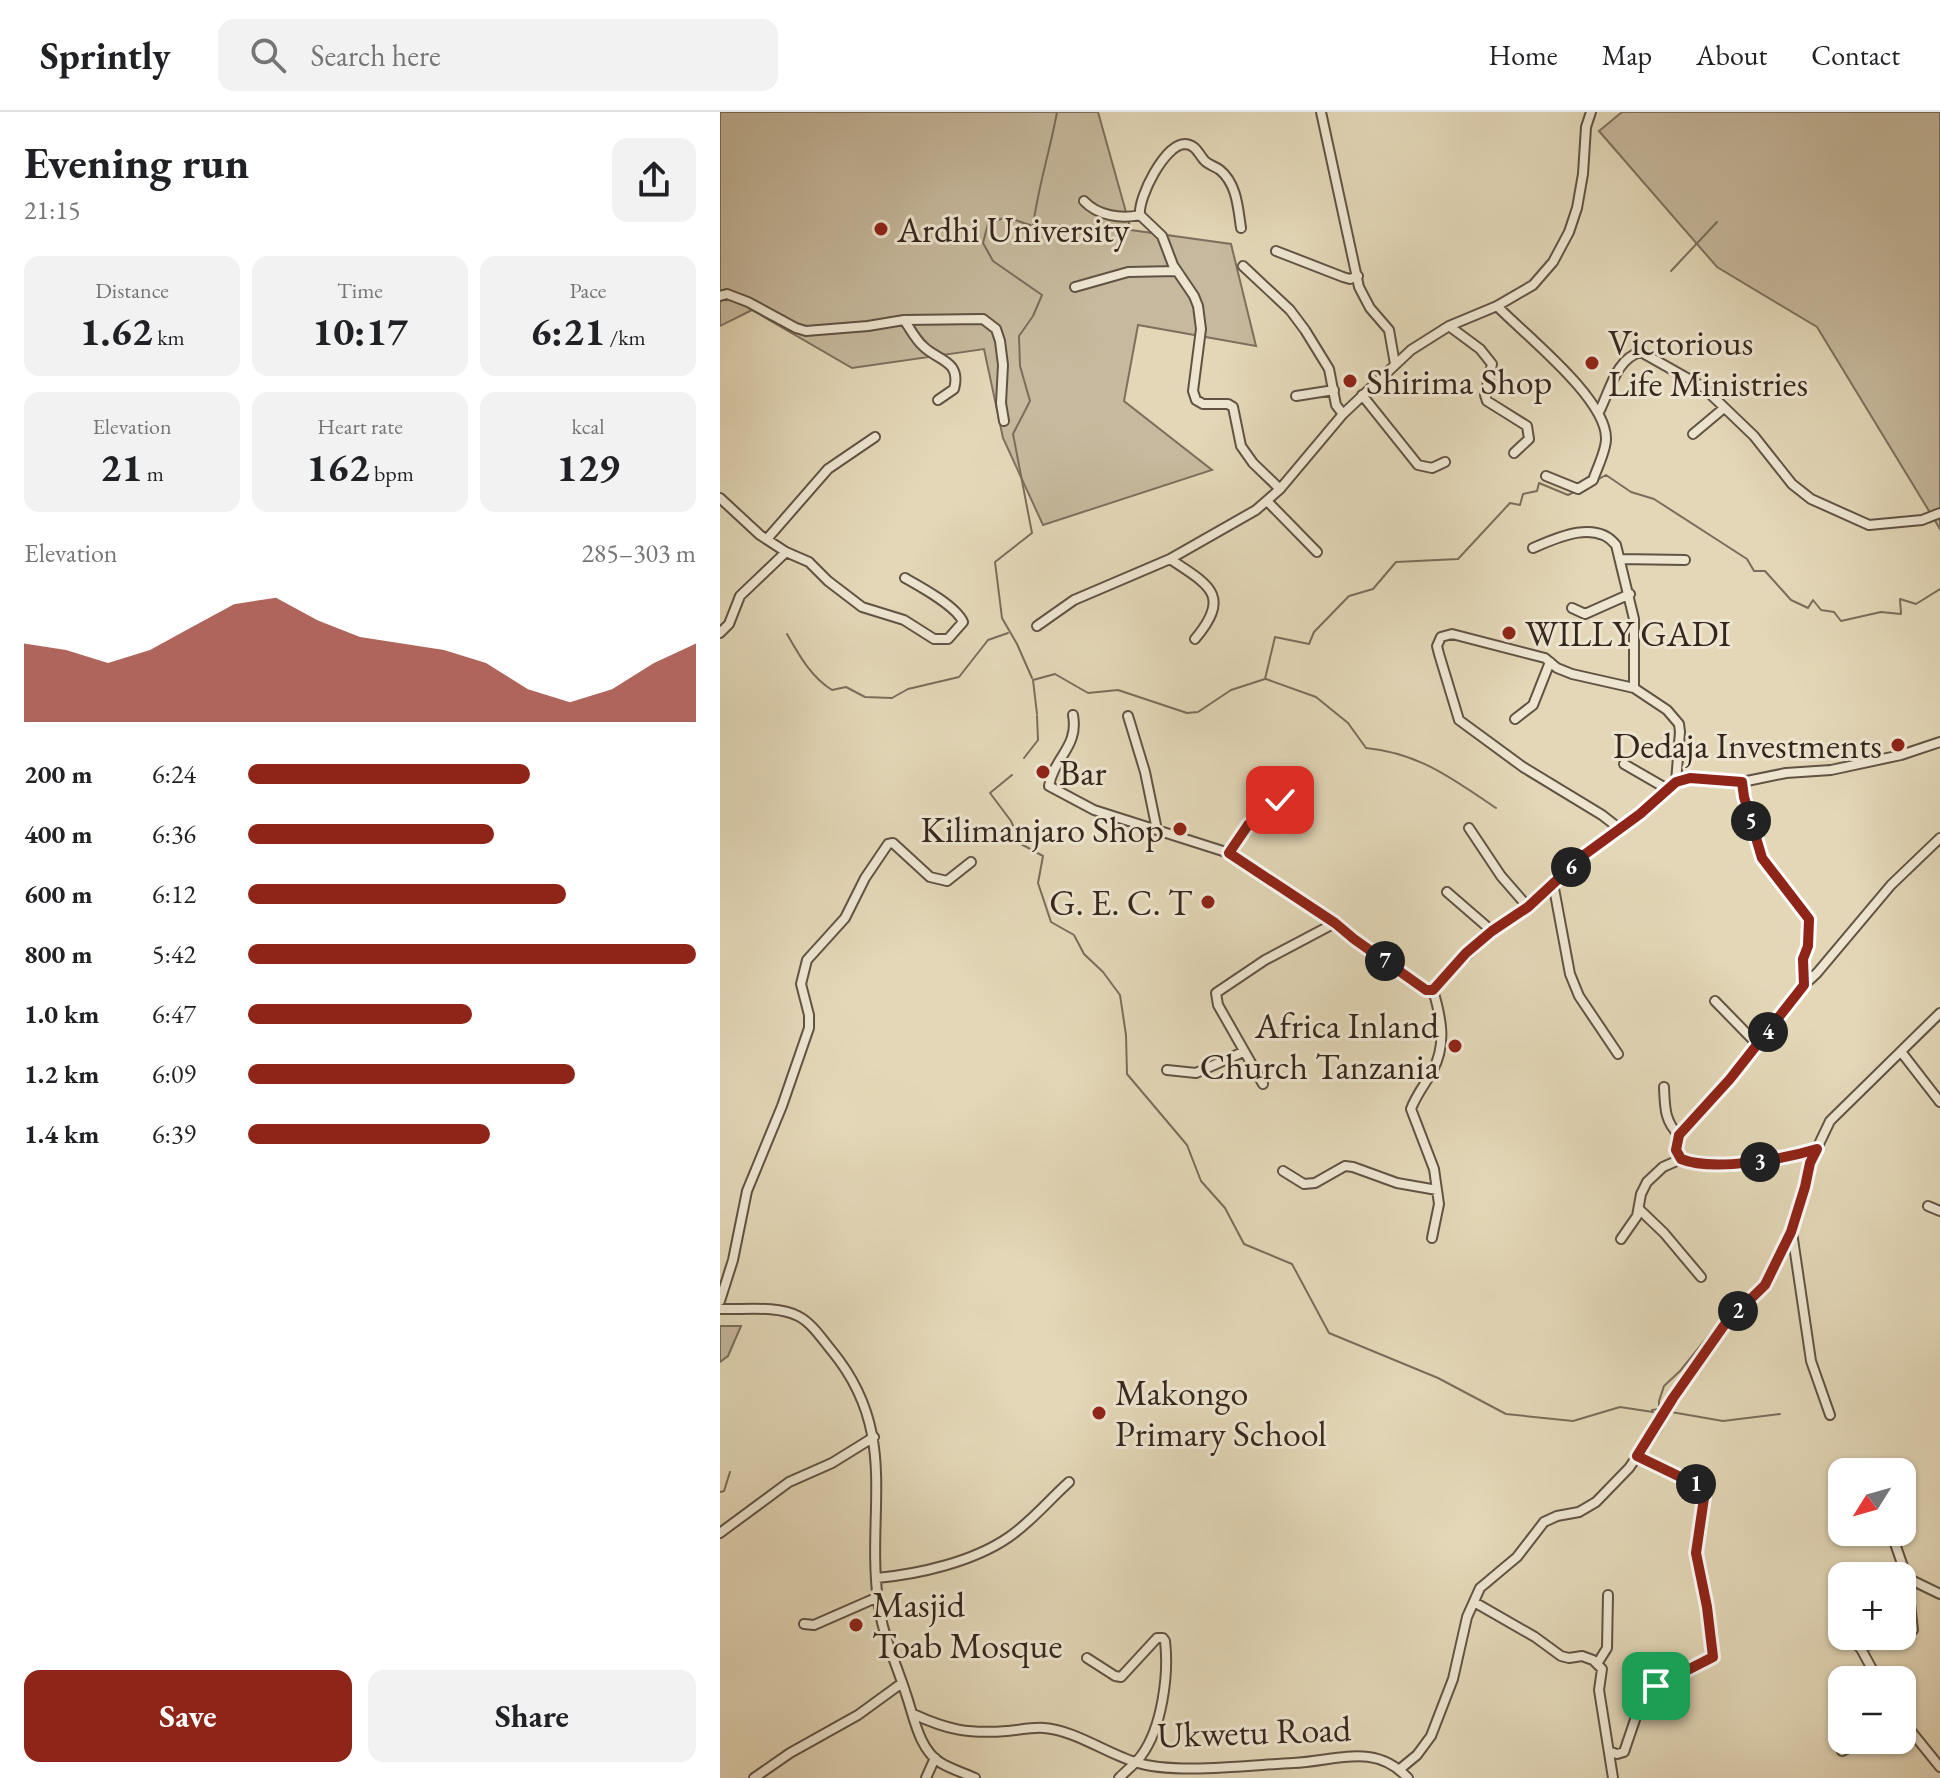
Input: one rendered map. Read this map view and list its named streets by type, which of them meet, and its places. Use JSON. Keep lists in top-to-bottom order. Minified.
{"streets":{"street":["Ukwetu Road"]},"places":["Ardhi University","Victorious Life Ministries","Shirima Shop","WILLY GADI","Dedaja Investments","Bar","Kilimanjaro Shop","G. E. C. T","Africa Inland Church Tanzania","Makongo Primary School","Masjid Toab Mosque"],"north":"bottom left","page":{"header":"Sprintly","search":"Search here","nav":["Home","Map","About","Contact"],"heading":["Evening run","21:15"],"stats":[["Distance","1.62 km"],["Time","10:17"],["Pace","6:21 /km"],["Elevation","21 m"],["Heart rate","162 bpm"],["kcal","129"]],"chart":["Elevation","285–303 m"],"list":[{"name":"200 m","note":"6:24"},{"name":"400 m","note":"6:36"},{"name":"600 m","note":"6:12"},{"name":"800 m","note":"5:42"},{"name":"1.0 km","note":"6:47"},{"name":"1.2 km","note":"6:09"},{"name":"1.4 km","note":"6:39"}],"pins":["5","6","7","4","3","2","1"],"map_buttons":["+","−"],"buttons":["Save","Share"]}}
